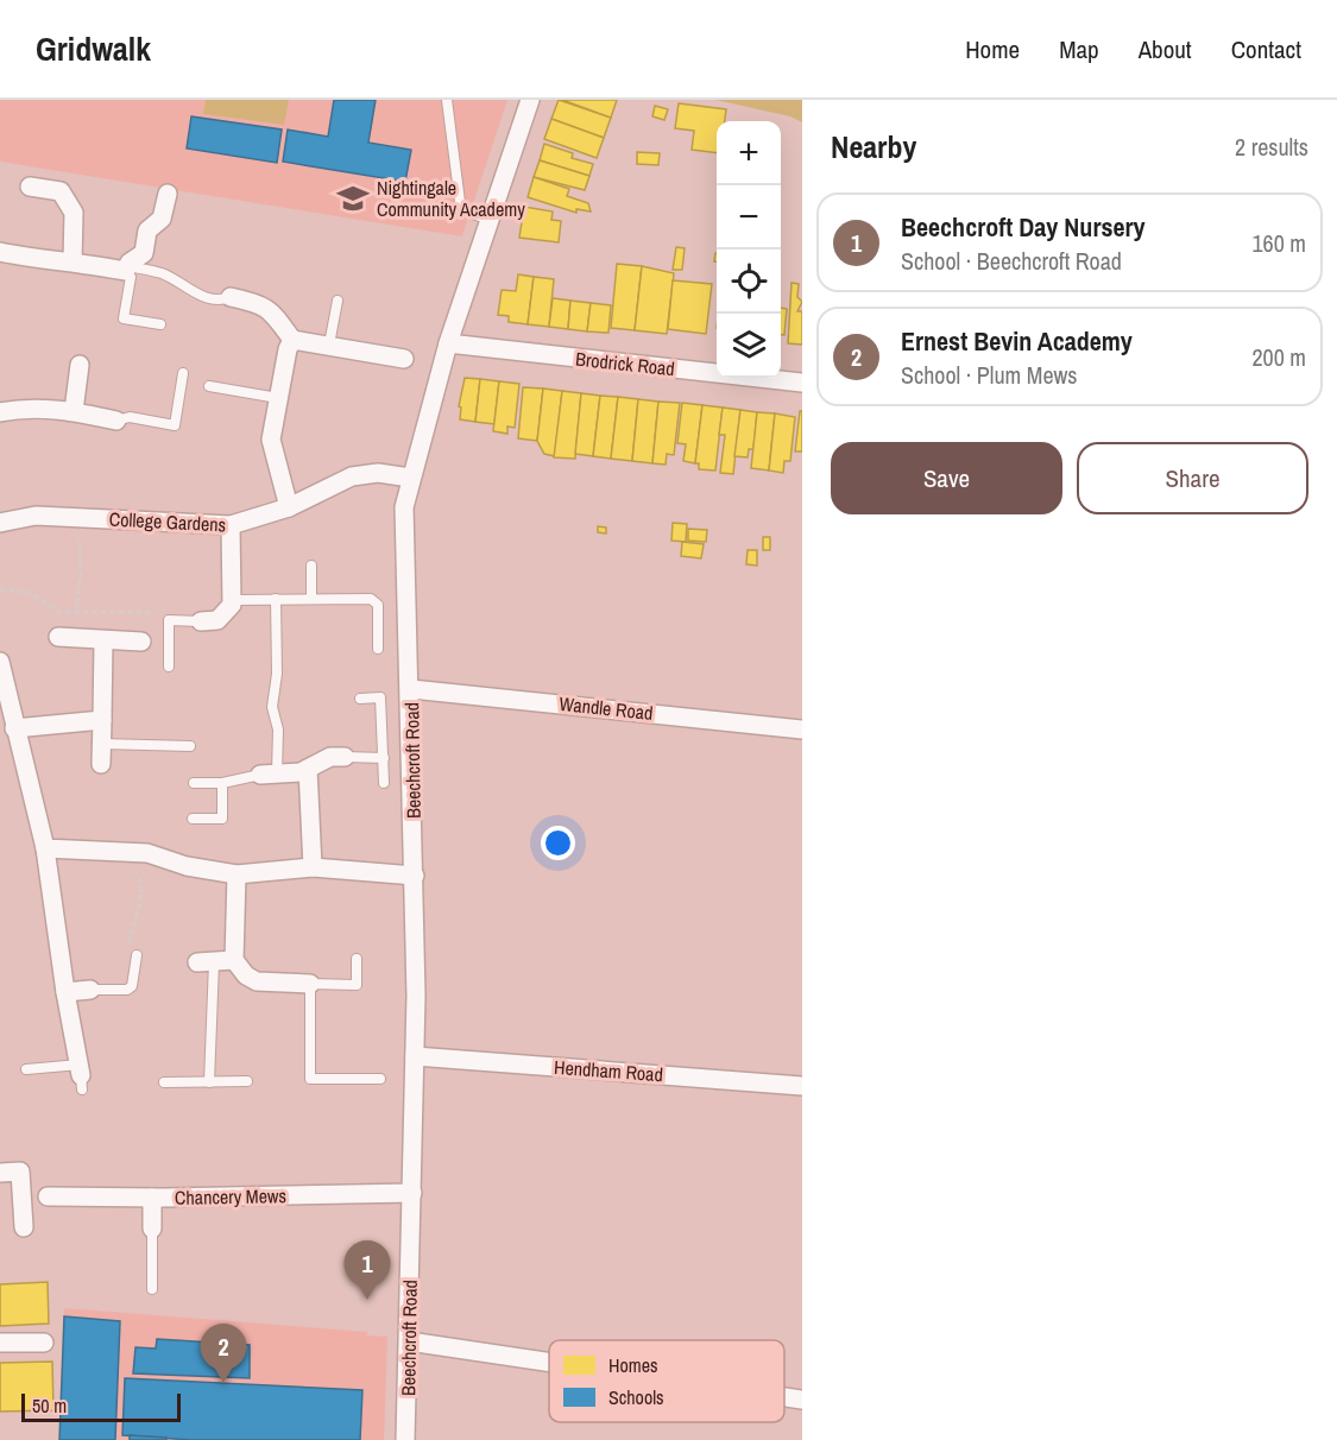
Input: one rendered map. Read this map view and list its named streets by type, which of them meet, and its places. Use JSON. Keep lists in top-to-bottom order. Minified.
{"streets":{"street":["Brodrick Road","College Gardens","Wandle Road","Beechcroft Road","Hendham Road","Chancery Mews"]},"crossings":[["Brodrick Road","Beechcroft Road"],["College Gardens","Beechcroft Road"],["Wandle Road","Beechcroft Road"],["Beechcroft Road","Hendham Road"],["Beechcroft Road","Chancery Mews"]],"places":{"school or university":["Nightingale Community Academy"]},"legend":["Homes","Schools"],"scale_bar":"50 m","page":{"header":"Gridwalk","nav":["Home","Map","About","Contact"],"heading":["Nearby","2 results"],"map_buttons":["+","−"],"list":[{"mark":"1","name":"Beechcroft Day Nursery","note":"School · Beechcroft Road","value":"160 m"},{"mark":"2","name":"Ernest Bevin Academy","note":"School · Plum Mews","value":"200 m"}],"buttons":["Save","Share"],"pins":["1","2"],"scale":"50 m"}}
